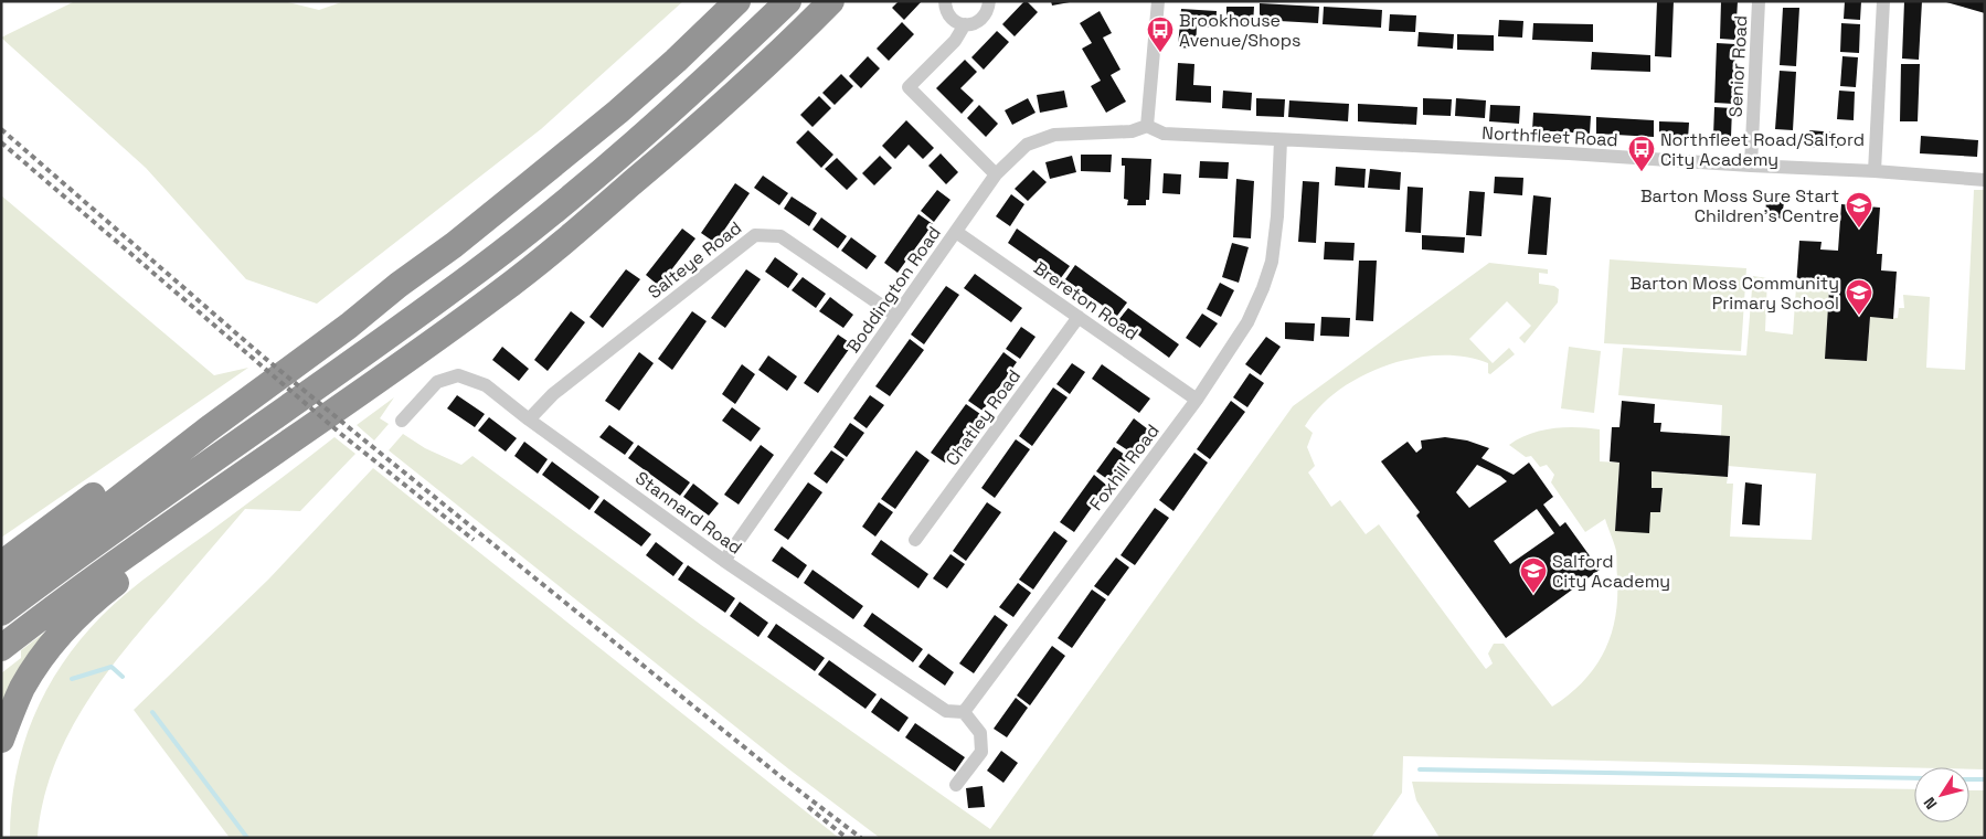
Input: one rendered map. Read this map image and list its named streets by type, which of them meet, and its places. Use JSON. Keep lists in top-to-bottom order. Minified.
{"streets":{"street":["Senior Road","Northfleet Road","Salteye Road","Boddington Road","Brereton Road","Chatley Road","Foxhill Road","Stannard Road"]},"crossings":[["Senior Road","Northfleet Road"],["Northfleet Road","Boddington Road"],["Northfleet Road","Foxhill Road"],["Salteye Road","Boddington Road"],["Salteye Road","Stannard Road"],["Boddington Road","Brereton Road"],["Boddington Road","Stannard Road"],["Brereton Road","Chatley Road"],["Brereton Road","Foxhill Road"],["Foxhill Road","Stannard Road"]],"places":{"bus stop":["Brookhouse Avenue/Shops","Northfleet Road/Salford City Academy"],"school or university":["Barton Moss Sure Start Children's Centre","Barton Moss Community Primary School","Salford City Academy"]},"north":"bottom left"}
